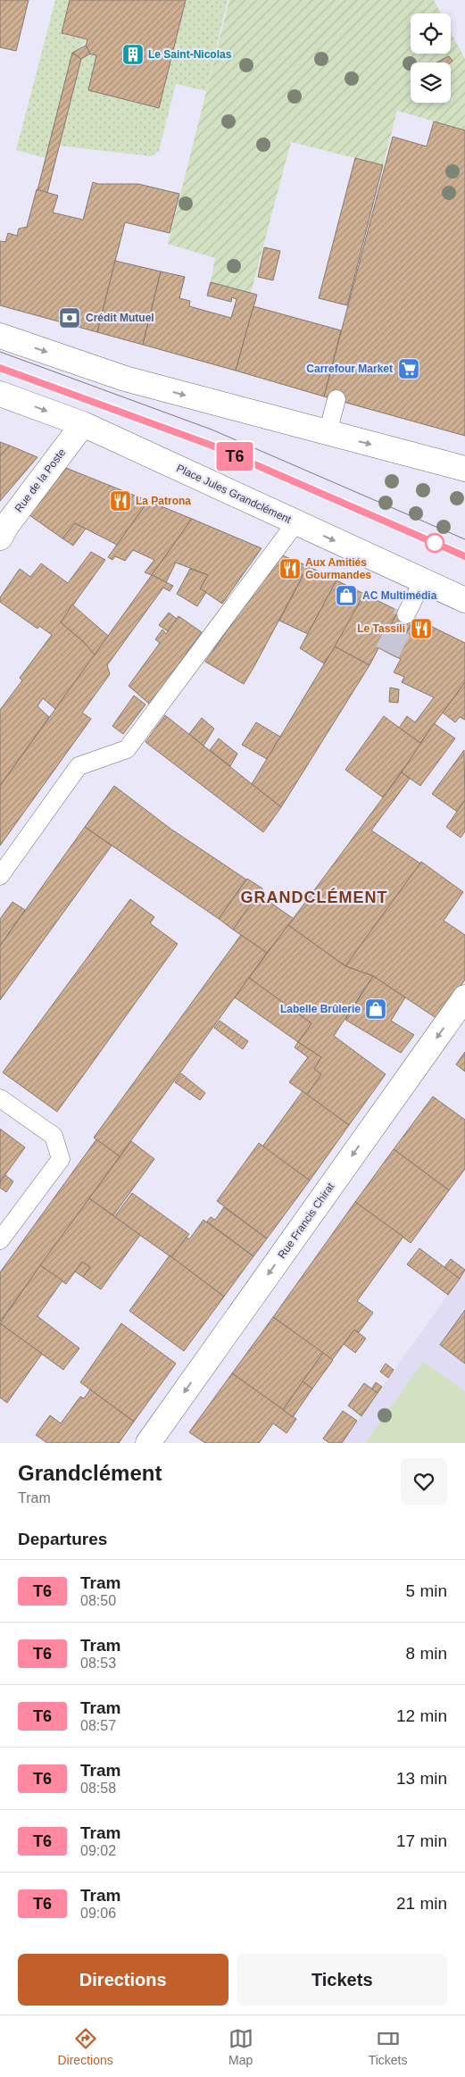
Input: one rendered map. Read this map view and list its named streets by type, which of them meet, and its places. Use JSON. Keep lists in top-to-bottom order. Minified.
{"streets":{"street":["Rue de la Poste","Place Jules Grandclément","Rue Francis Chirat"]},"crossings":[["Rue de la Poste","Place Jules Grandclément"]],"one_way":["Rue Francis Chirat"],"districts":["GRANDCLÉMENT"],"places":{"building":["Le Saint-Nicolas"],"bank":["Crédit Mutuel"],"supermarket":["Carrefour Market"],"restaurant":["La Patrona","Aux Amitiés Gourmandes","Le Tassili"],"shop":["AC Multimédia","Labelle Brûlerie"]},"lines":["tram line T6"],"page":{"on_map":"T6","heading":[["Grandclément","Tram"],"Departures"],"list":[{"mark":"T6","name":"Tram","note":"08:50","value":"5 min"},{"mark":"T6","name":"Tram","note":"08:53","value":"8 min"},{"mark":"T6","name":"Tram","note":"08:57","value":"12 min"},{"mark":"T6","name":"Tram","note":"08:58","value":"13 min"},{"mark":"T6","name":"Tram","note":"09:02","value":"17 min"},{"mark":"T6","name":"Tram","note":"09:06","value":"21 min"}],"buttons":["Directions","Tickets"],"tabs":["Directions","Map","Tickets"]}}
